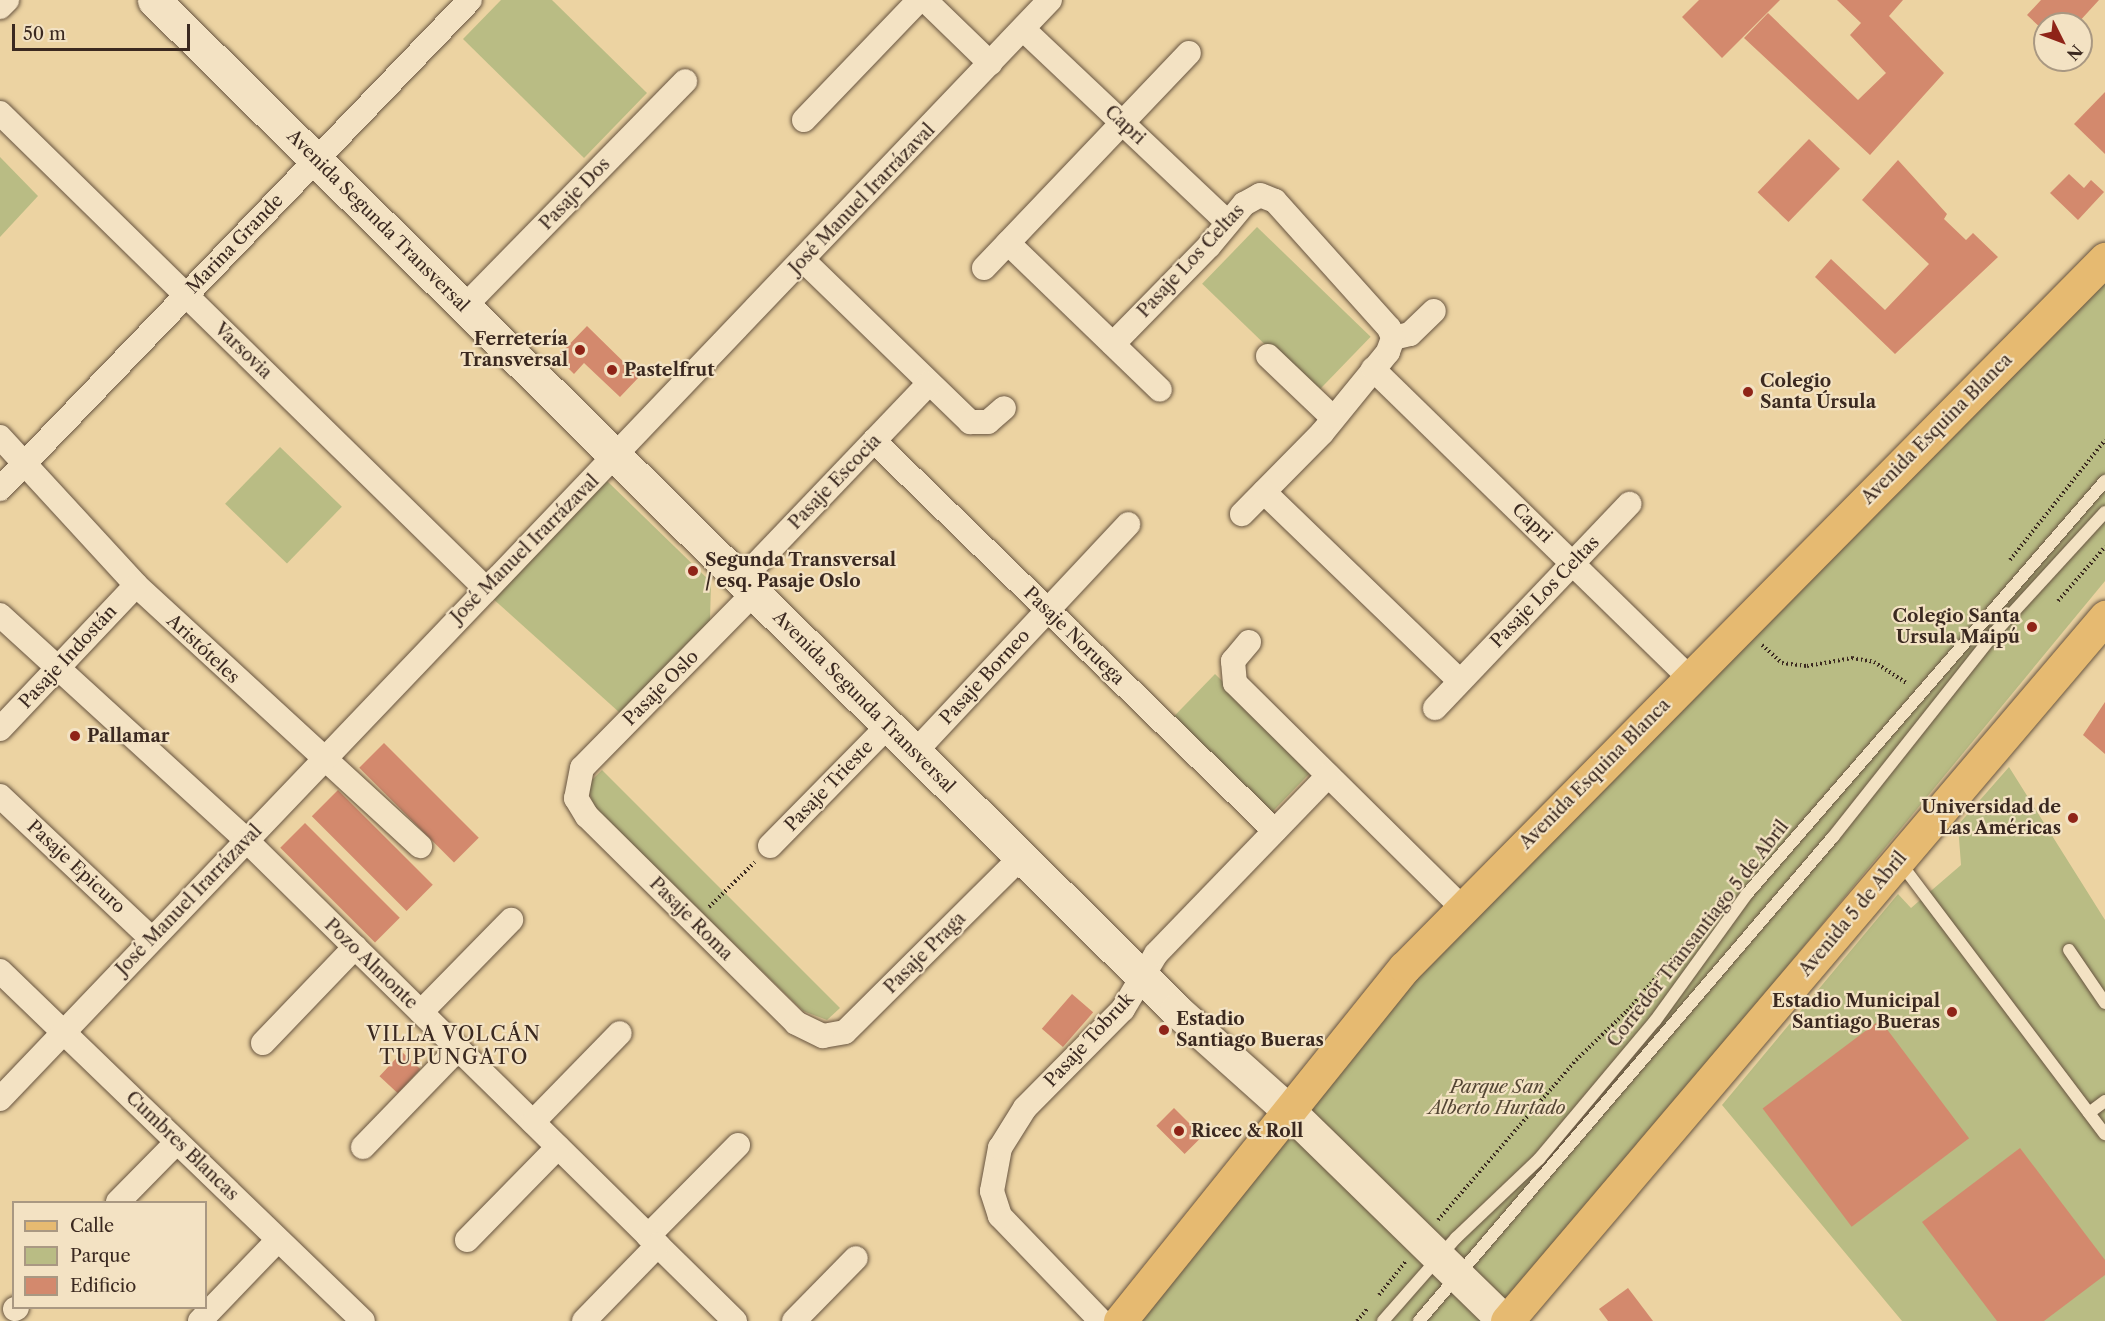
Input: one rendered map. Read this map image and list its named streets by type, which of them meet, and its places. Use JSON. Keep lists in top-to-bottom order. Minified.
{"streets":{"main road":["Avenida Segunda Transversal","Avenida Esquina Blanca","Avenida 5 de Abril"],"street":["Capri","Pasaje Dos","José Manuel Irarrázaval","Marina Grande","Pasaje Los Celtas","Varsovia","Pasaje Escocia","Pasaje Noruega","Aristóteles","Pasaje Indostán","Pasaje Borneo","Pasaje Oslo","Pasaje Trieste","Pasaje Epicuro","Pasaje Roma","Pasaje Praga","Pozo Almonte","Pasaje Tobruk","Cumbres Blancas"],"lane":["Corredor Transantiago 5 de Abril"]},"crossings":[["Capri","José Manuel Irarrázaval"],["Capri","Pasaje Los Celtas"],["Capri","Avenida Esquina Blanca"],["Pasaje Dos","Avenida Segunda Transversal"],["José Manuel Irarrázaval","Avenida Segunda Transversal"],["José Manuel Irarrázaval","Varsovia"],["José Manuel Irarrázaval","Aristóteles"],["José Manuel Irarrázaval","Pasaje Epicuro"],["José Manuel Irarrázaval","Pozo Almonte"],["José Manuel Irarrázaval","Cumbres Blancas"],["Avenida Segunda Transversal","Marina Grande"],["Avenida Segunda Transversal","Avenida Esquina Blanca"],["Avenida Segunda Transversal","Pasaje Escocia"],["Avenida Segunda Transversal","Pasaje Borneo"],["Avenida Segunda Transversal","Pasaje Oslo"],["Avenida Segunda Transversal","Pasaje Trieste"],["Avenida Segunda Transversal","Avenida 5 de Abril"],["Avenida Segunda Transversal","Corredor Transantiago 5 de Abril"],["Avenida Segunda Transversal","Pasaje Praga"],["Avenida Segunda Transversal","Pasaje Tobruk"],["Marina Grande","Varsovia"],["Marina Grande","Aristóteles"],["Pasaje Escocia","Pasaje Noruega"],["Pasaje Escocia","Pasaje Oslo"],["Pasaje Noruega","Pasaje Borneo"],["Pasaje Noruega","Pasaje Tobruk"],["Aristóteles","Pasaje Indostán"],["Pasaje Indostán","Pozo Almonte"],["Pasaje Oslo","Pasaje Roma"],["Pasaje Roma","Pasaje Praga"]],"districts":["VILLA VOLCÁN TUPUNGATO"],"parks":["Parque San Alberto Hurtado"],"places":["Ferretería Transversal","Pastelfrut","Colegio Santa Úrsula","Segunda Transversal / esq. Pasaje Oslo","Colegio Santa Ursula Maipú","Pallamar","Universidad de Las Américas","Estadio Municipal Santiago Bueras","Estadio Santiago Bueras","Ricec & Roll"],"legend":["Calle","Parque","Edificio"],"scale_bar":"50 m","north":"bottom right"}
